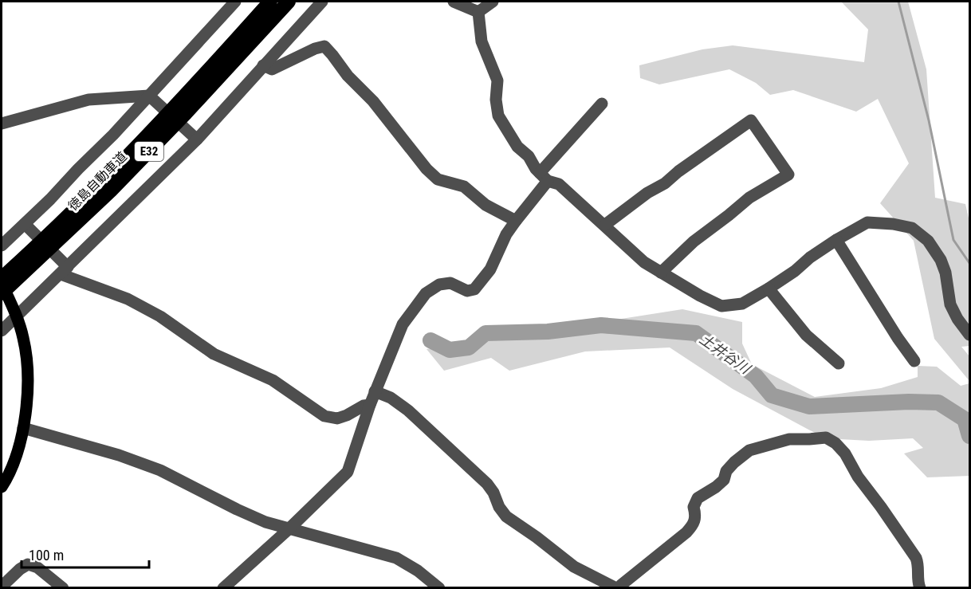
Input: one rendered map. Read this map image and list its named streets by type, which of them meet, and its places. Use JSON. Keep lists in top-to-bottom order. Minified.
{"streets":{"highway":["E32","徳島自動車道"]},"water":["土井谷川"],"scale_bar":"100 m"}
